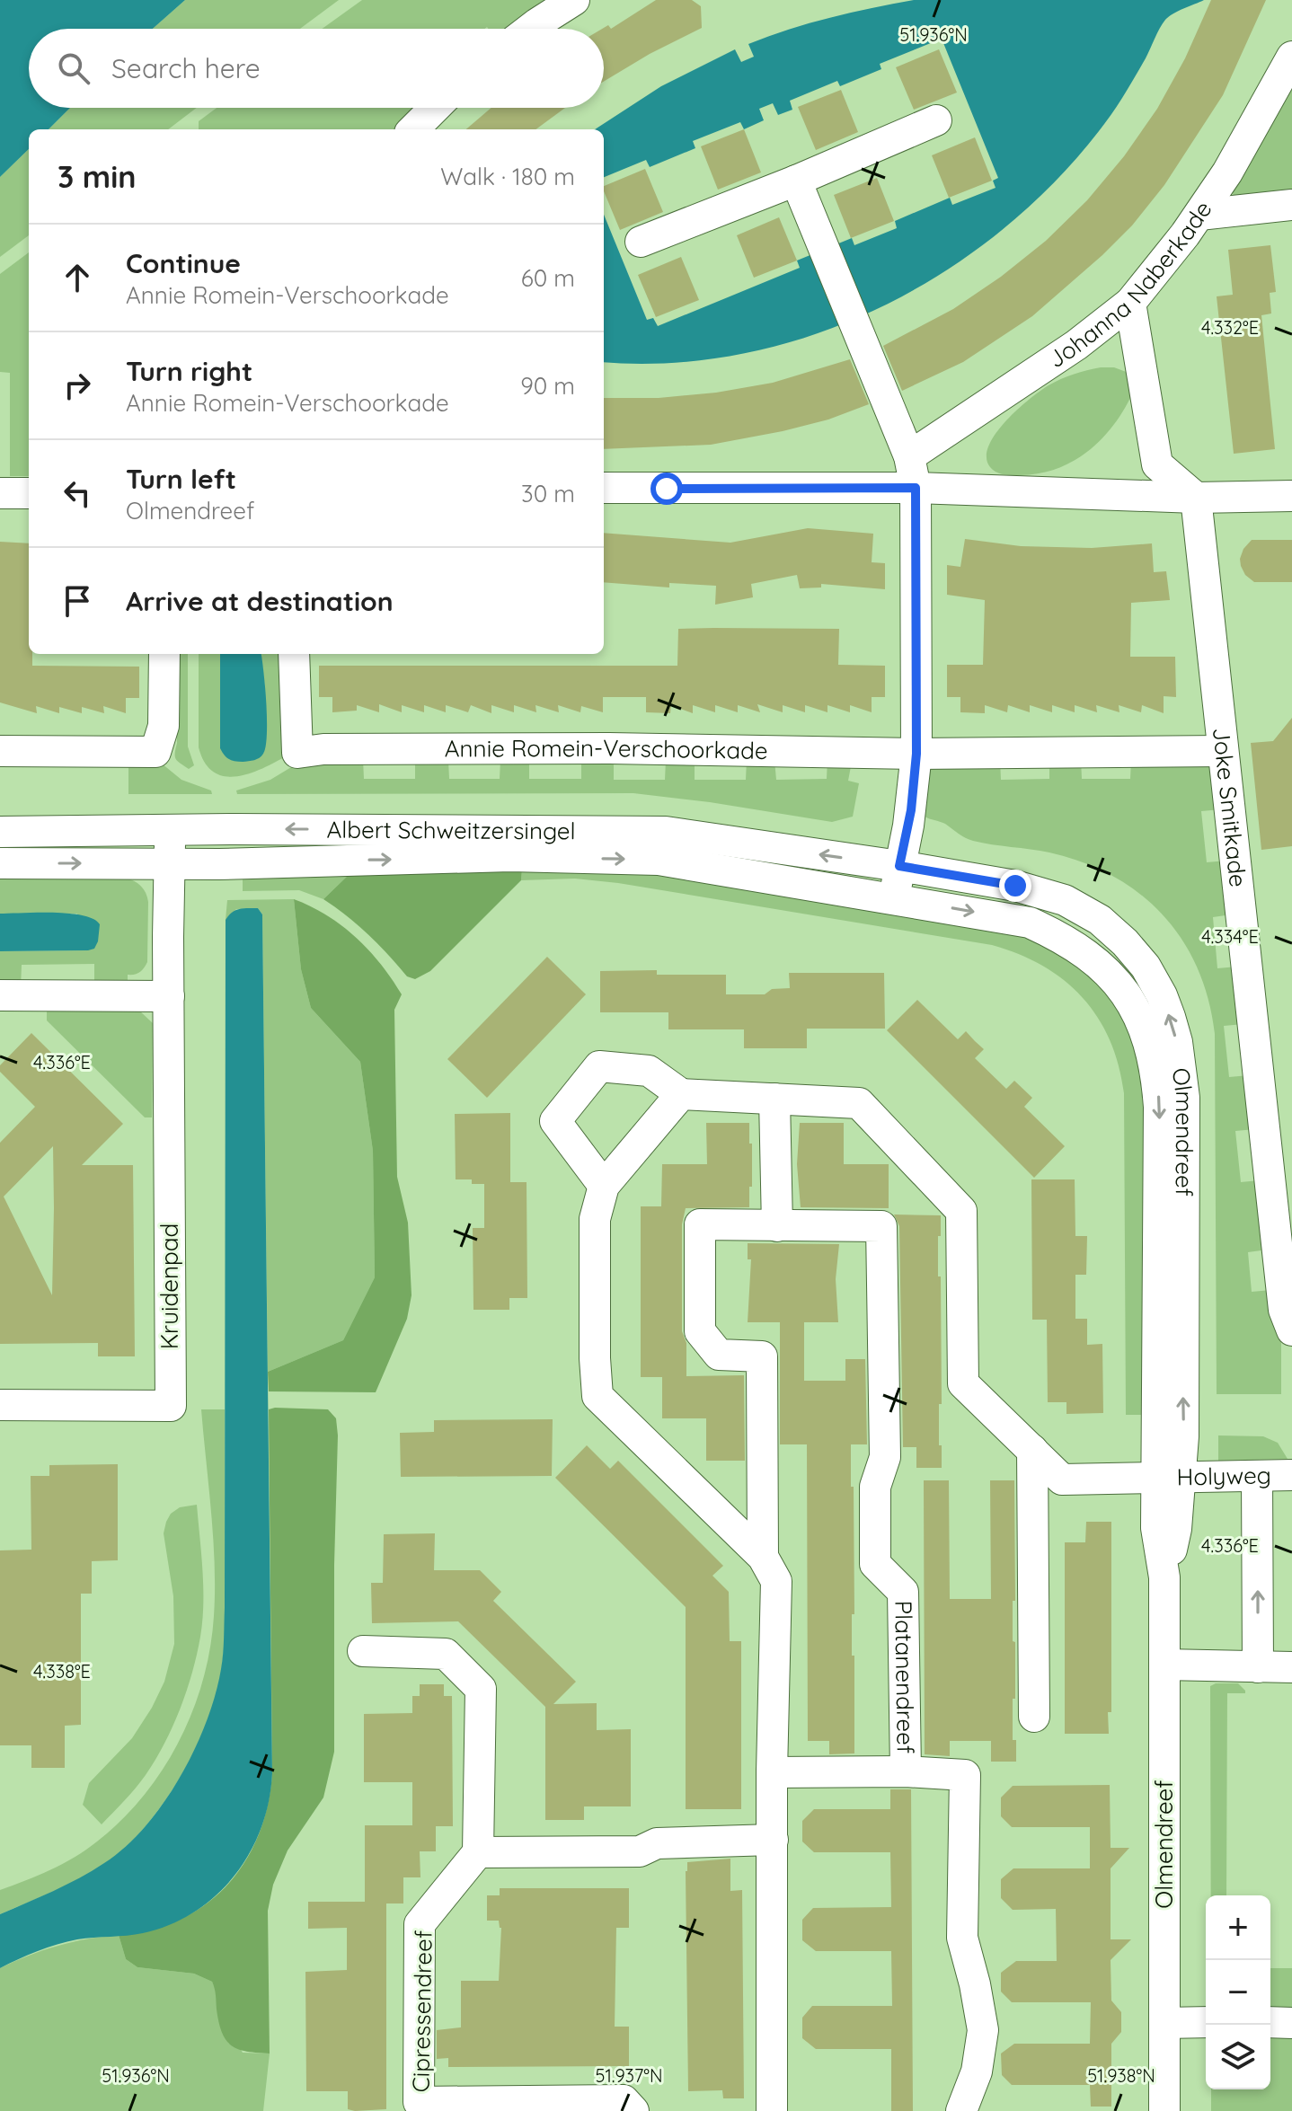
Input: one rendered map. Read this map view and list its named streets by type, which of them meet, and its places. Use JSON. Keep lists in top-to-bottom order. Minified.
{"streets":{"street":["Johanna Naberkade","Annie Romein-Verschoorkade","Joke Smitkade","Albert Schweitzersingel","Olmendreef","Kruidenpad","Holyweg","Platanendreef","Cipressendreef"]},"crossings":[["Annie Romein-Verschoorkade","Joke Smitkade"],["Albert Schweitzersingel","Olmendreef"],["Albert Schweitzersingel","Kruidenpad"],["Olmendreef","Holyweg"]],"page":{"search":"Search here","heading":["3 min","Walk · 180 m"],"list":[["Continue","Annie Romein-Verschoorkade","60 m"],["Turn right","Annie Romein-Verschoorkade","90 m"],["Turn left","Olmendreef","30 m"],"Arrive at destination"],"map_buttons":["+","−"]},"coordinates":["51.936°N","4.332°E","4.334°E","4.336°E","4.338°E","51.937°N","51.938°N"]}
